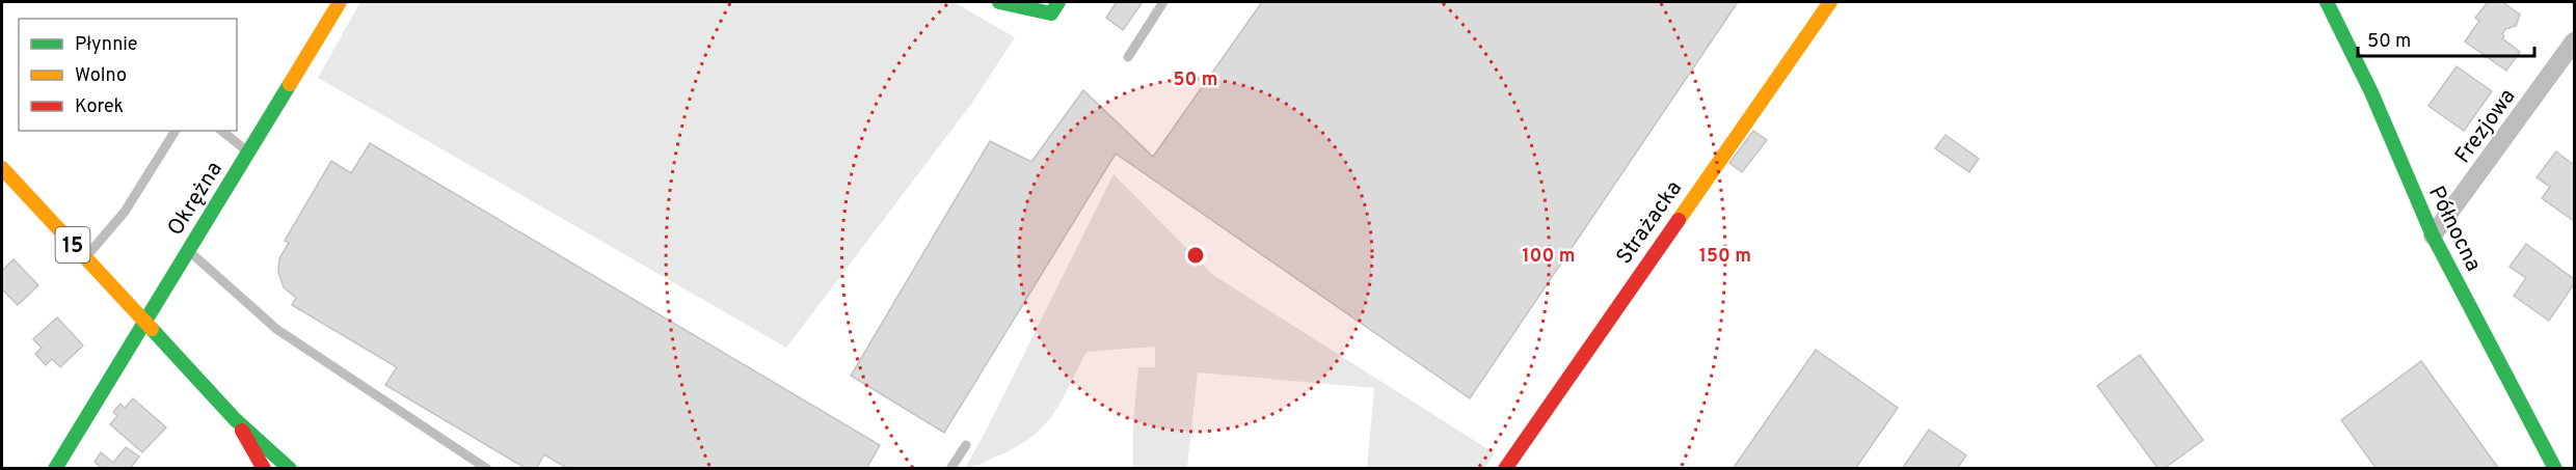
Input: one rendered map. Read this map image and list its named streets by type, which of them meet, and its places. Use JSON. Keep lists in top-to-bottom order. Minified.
{"streets":{"street":["Frezjowa","Okrężna","Strażacka","Północna","15"]},"crossings":[["Frezjowa","Północna"],["Okrężna","15"]],"legend":["Płynnie","Wolno","Korek"],"scale_bar":"50 m","rings":["50 m","100 m","150 m"]}
